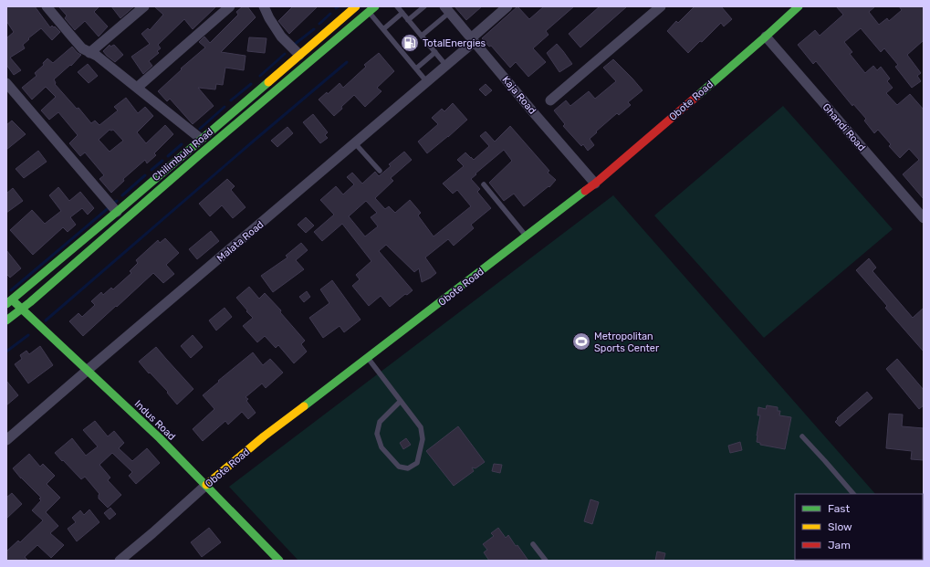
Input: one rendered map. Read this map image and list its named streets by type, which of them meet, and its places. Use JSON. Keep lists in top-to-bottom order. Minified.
{"streets":{"street":["Kaja Road","Obote Road","Ghandi Road","Chilimbulu Road","Malata Road","Indus Road"]},"crossings":[["Kaja Road","Obote Road"],["Kaja Road","Malata Road"],["Obote Road","Ghandi Road"],["Obote Road","Indus Road"],["Chilimbulu Road","Indus Road"],["Malata Road","Indus Road"]],"places":{"fuel station":["TotalEnergies"],"sports":["Metropolitan Sports Center"]},"legend":["Fast","Slow","Jam"]}
